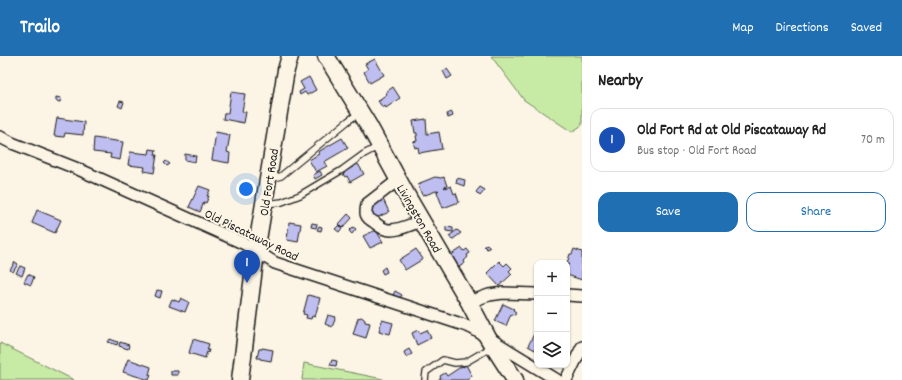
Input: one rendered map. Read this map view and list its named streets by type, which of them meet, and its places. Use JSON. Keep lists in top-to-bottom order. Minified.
{"streets":{"main road":["Old Fort Road","Livingston Road"],"street":["Old Piscataway Road"]},"crossings":[["Old Fort Road","Old Piscataway Road"],["Livingston Road","Old Piscataway Road"]],"page":{"header":"Trailo","nav":["Map","Directions","Saved"],"heading":"Nearby","list":[{"mark":"1","name":"Old Fort Rd at Old Piscataway Rd","note":"Bus stop · Old Fort Road","value":"70 m"}],"buttons":["Save","Share"],"pins":"1","map_buttons":["+","−"]}}
